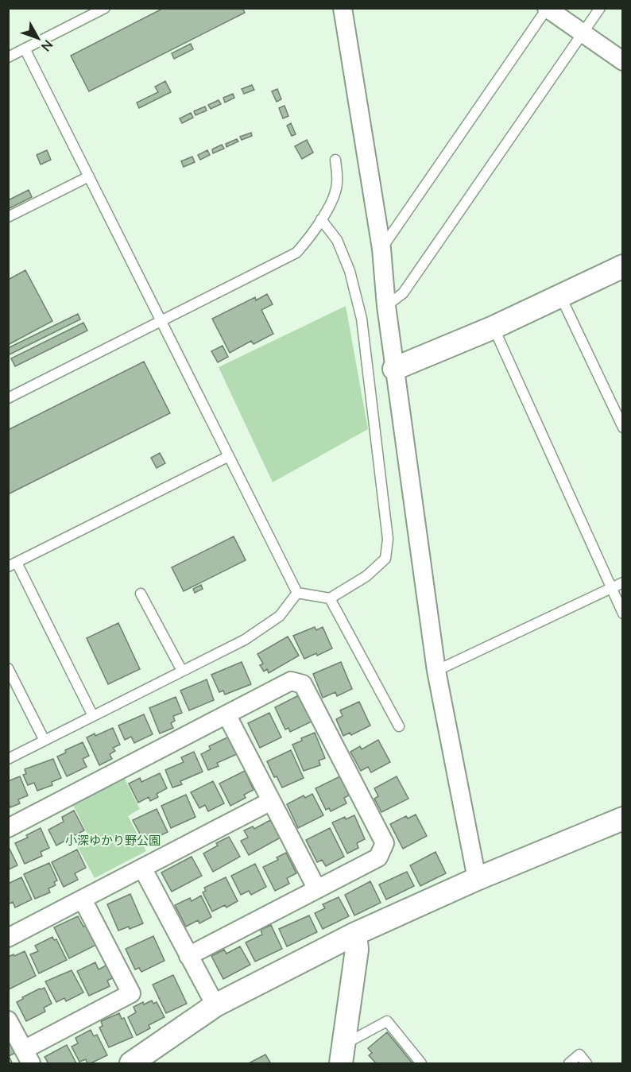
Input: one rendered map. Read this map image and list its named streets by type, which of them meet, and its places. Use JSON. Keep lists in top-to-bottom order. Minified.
{"parks":["小深ゆかり野公園"],"north":"bottom right"}
